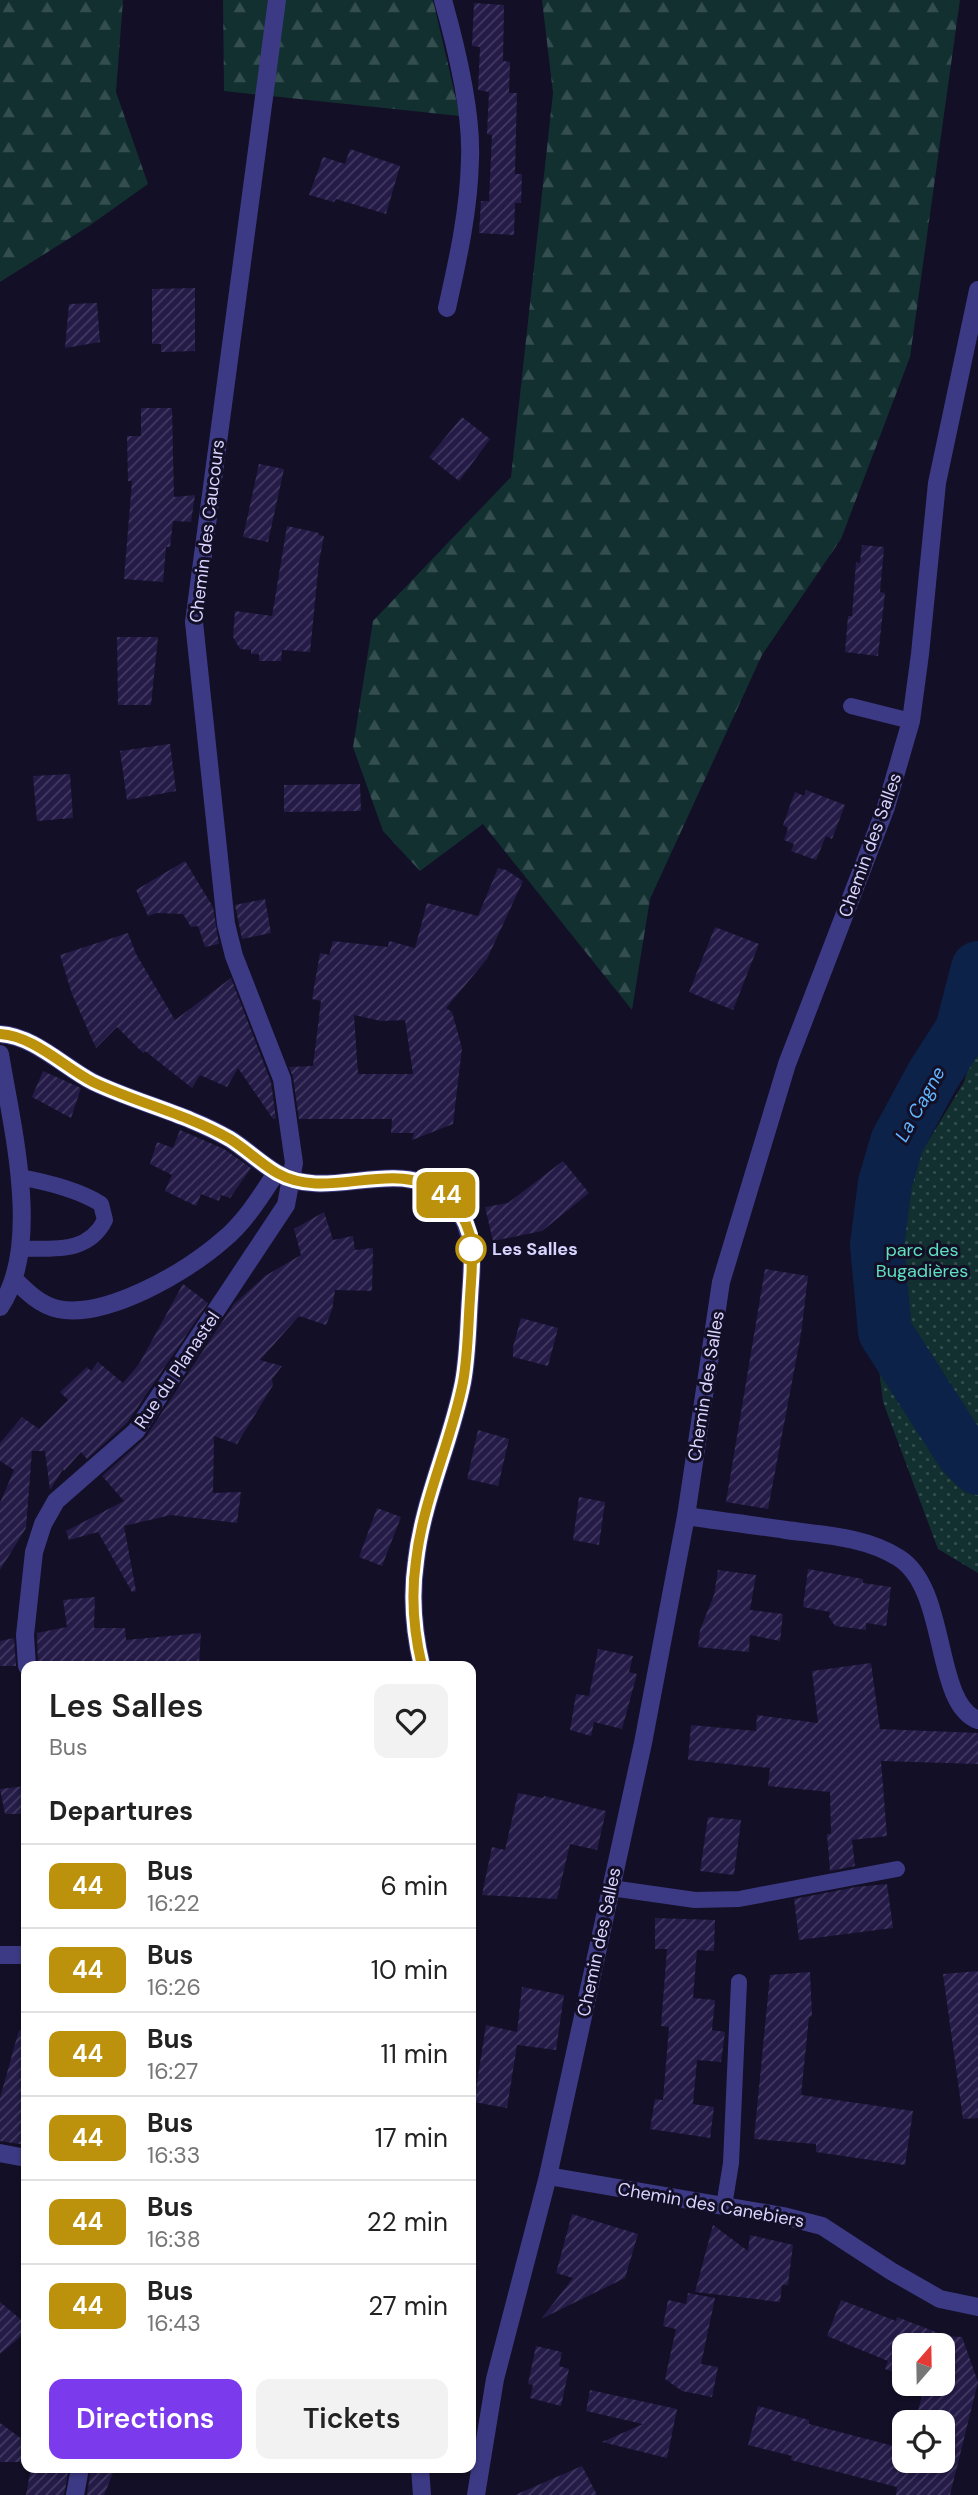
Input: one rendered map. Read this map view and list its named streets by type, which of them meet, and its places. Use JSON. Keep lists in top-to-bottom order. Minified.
{"streets":{"street":["Chemin des Caucours","Chemin des Salles","Rue du Planastel","Chemin des Canebiers"]},"crossings":[["Chemin des Caucours","Rue du Planastel"],["Chemin des Salles","Chemin des Canebiers"]],"water":["La Cagne"],"parks":["parc des Bugadières"],"places":["Les Salles"],"lines":["bus line 44"],"north":"top","page":{"on_map":"44","heading":[["Les Salles","Bus"],"Departures"],"list":[{"mark":"44","name":"Bus","note":"16:22","value":"6 min"},{"mark":"44","name":"Bus","note":"16:26","value":"10 min"},{"mark":"44","name":"Bus","note":"16:27","value":"11 min"},{"mark":"44","name":"Bus","note":"16:33","value":"17 min"},{"mark":"44","name":"Bus","note":"16:38","value":"22 min"},{"mark":"44","name":"Bus","note":"16:43","value":"27 min"}],"buttons":["Directions","Tickets"]}}
